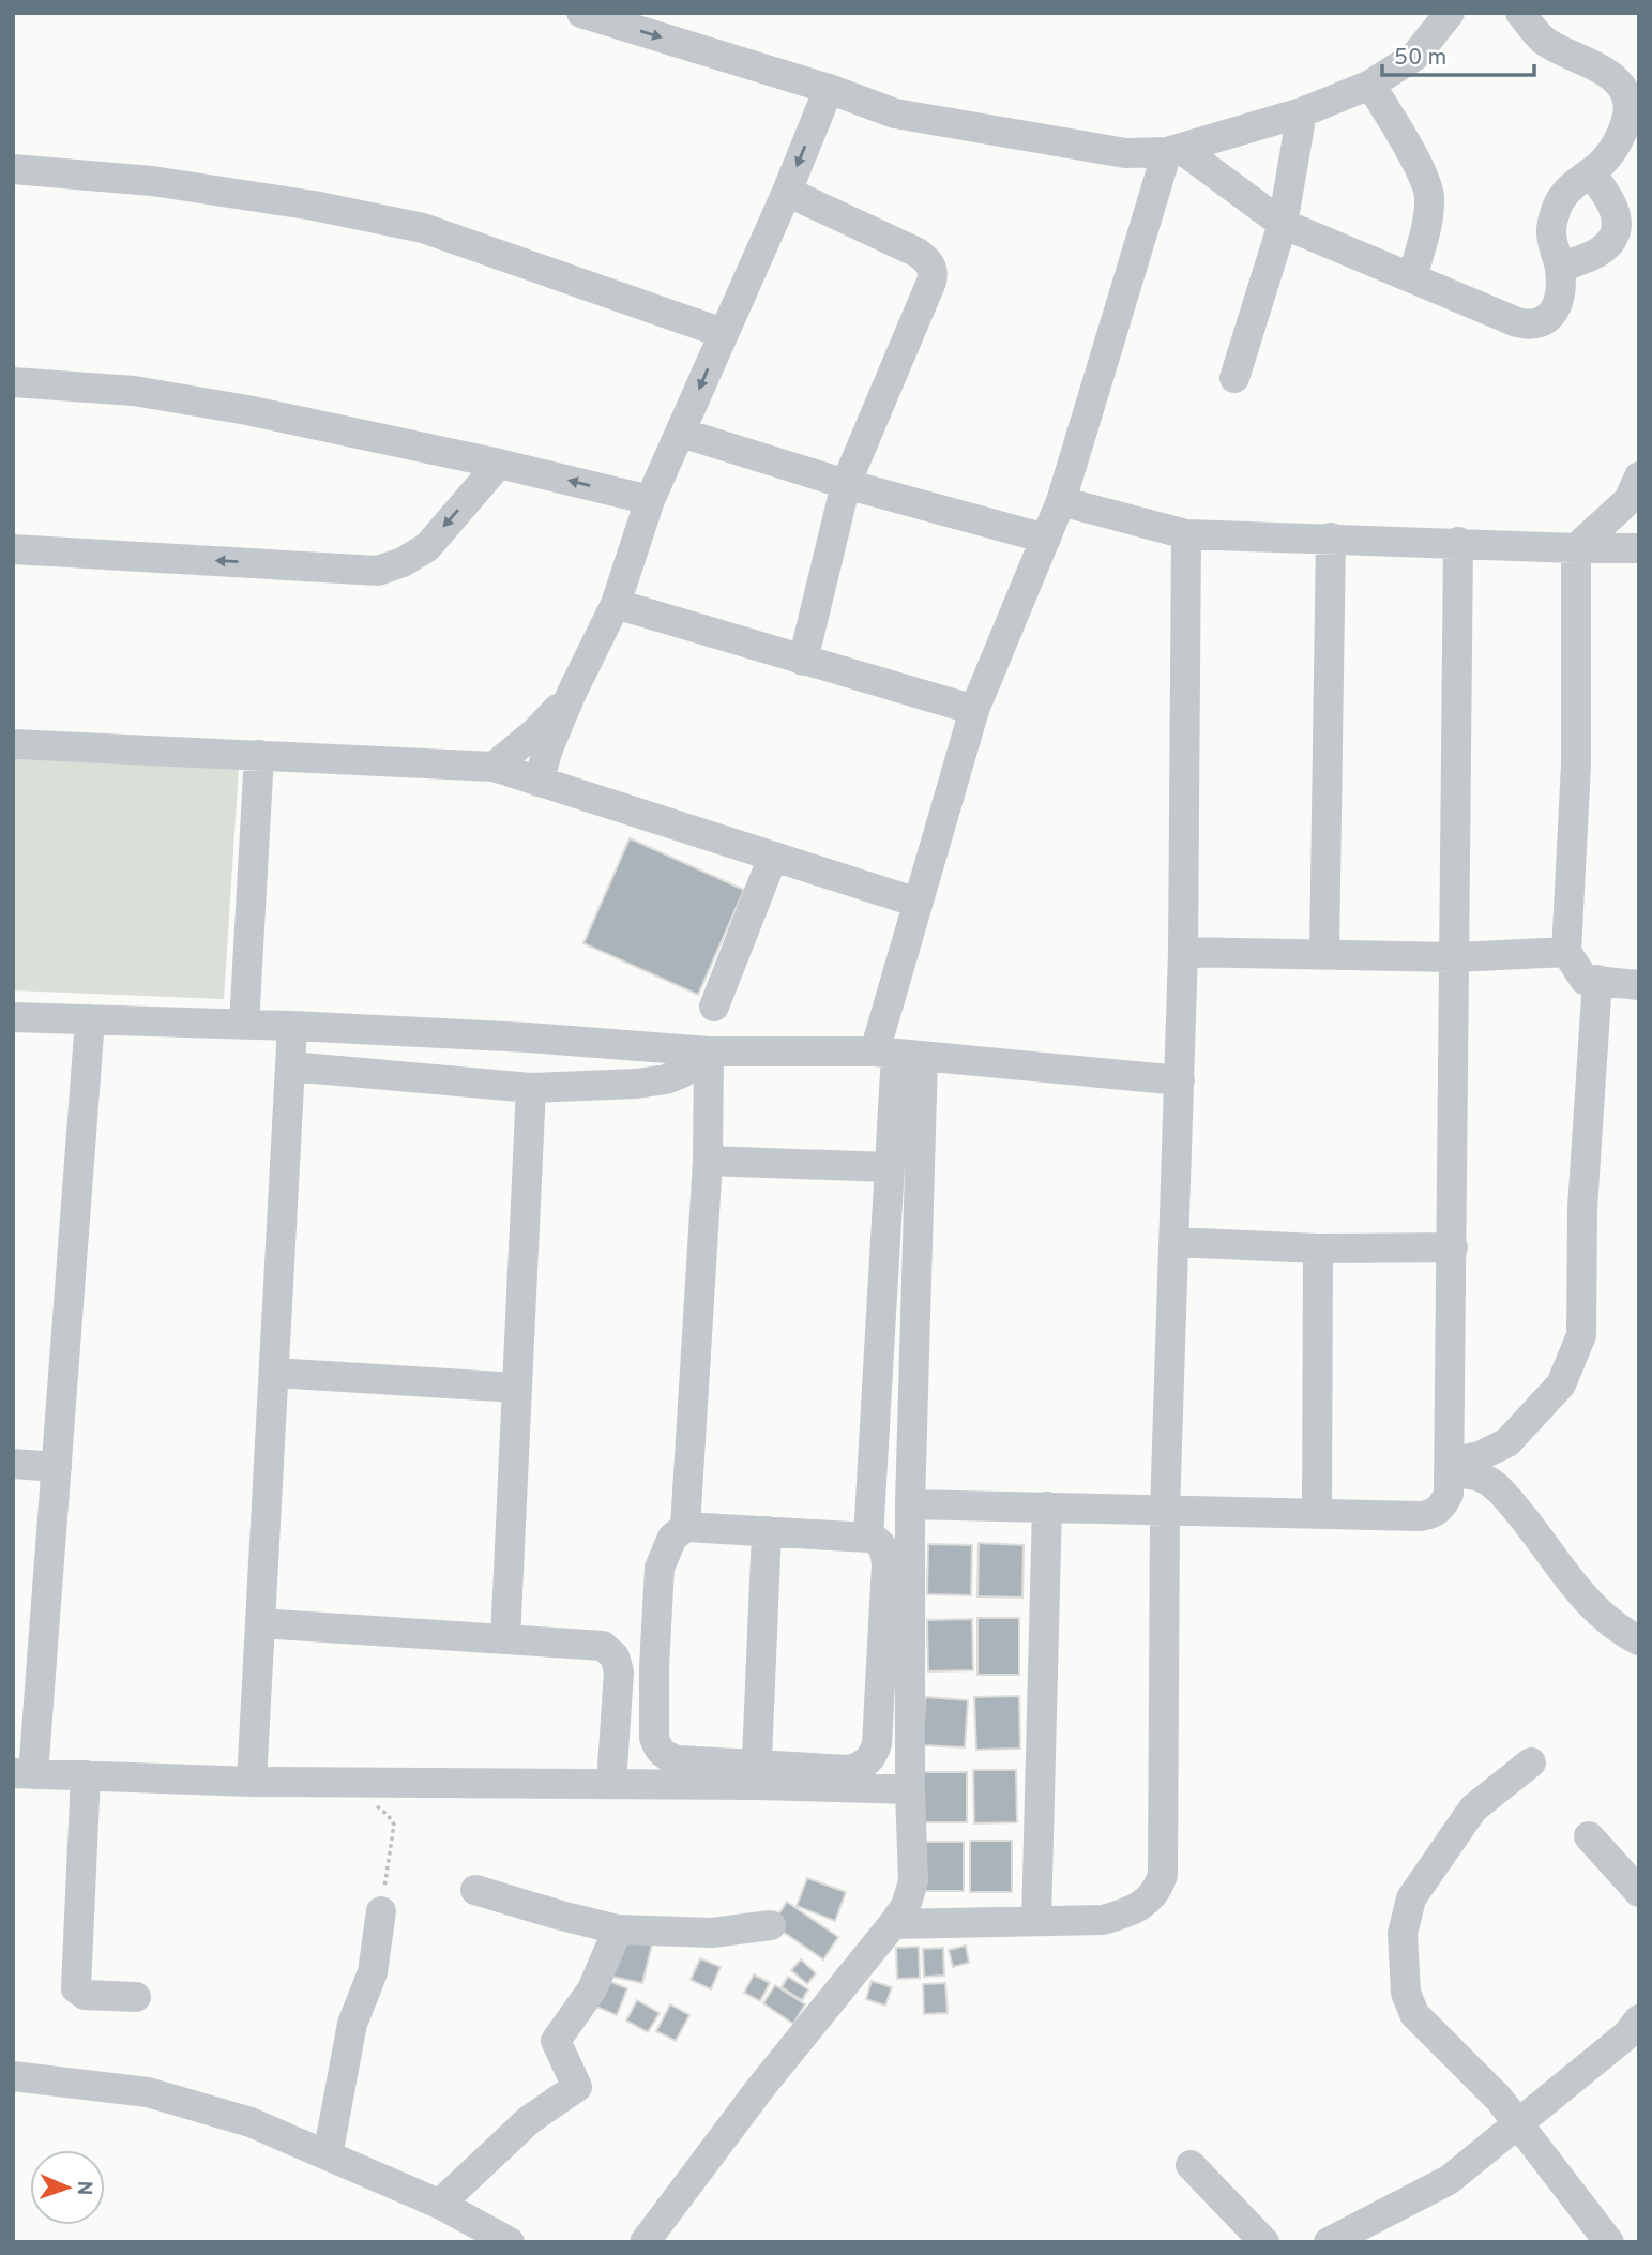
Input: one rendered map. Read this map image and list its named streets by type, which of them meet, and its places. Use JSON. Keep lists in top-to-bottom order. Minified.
{"scale_bar":"50 m","north":"right"}
